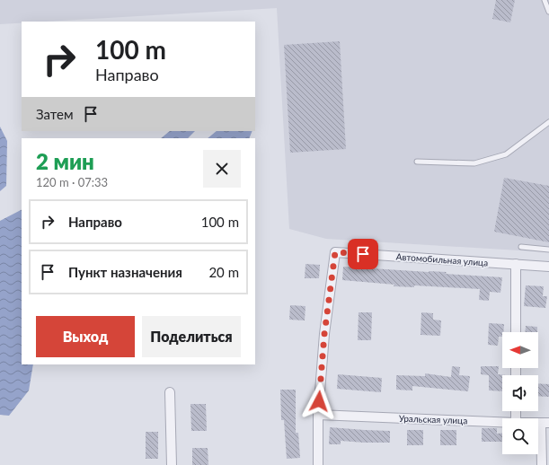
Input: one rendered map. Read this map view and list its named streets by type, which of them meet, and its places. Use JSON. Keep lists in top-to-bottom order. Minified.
{"streets":{"street":["Автомобильная улица","Уральская улица"]},"crossings":[["Автомобильная улица","Уральская улица"]],"north":"left","page":{"turn":["100 m","Направо"],"then":"Затем","heading":["2 мин","120 m · 07:33"],"list":[{"name":"Направо","value":"100 m"},{"name":"Пункт назначения","value":"20 m"}],"buttons":["Выход","Поделиться"]}}
